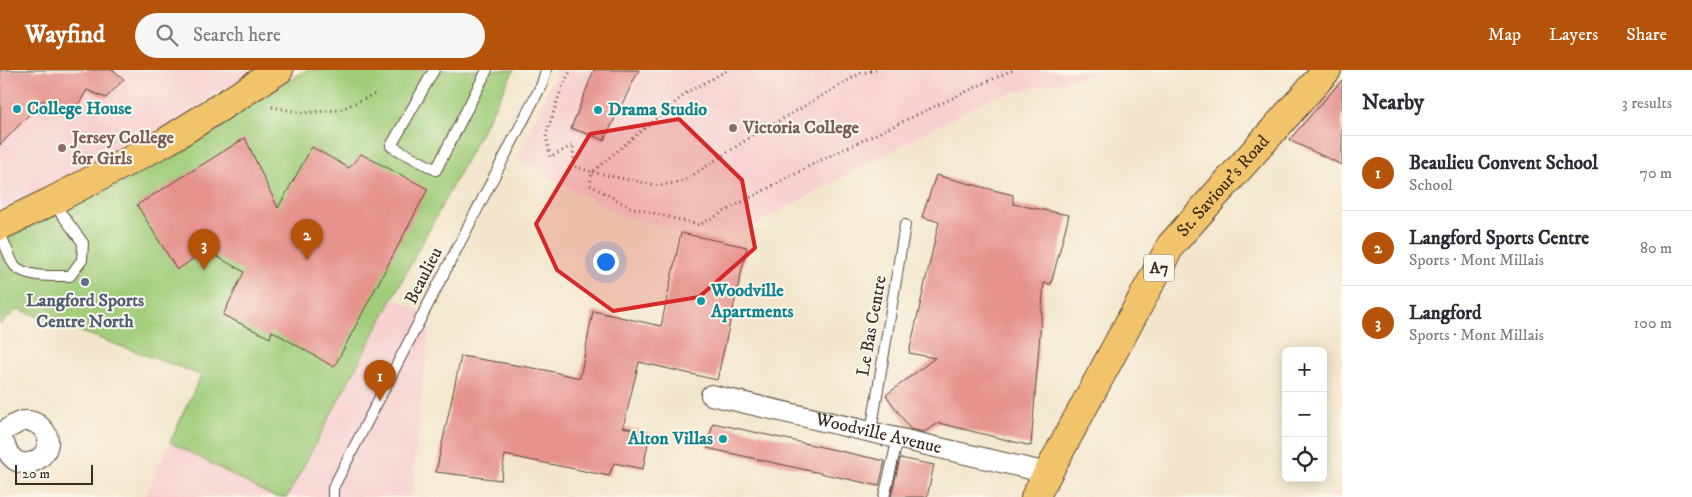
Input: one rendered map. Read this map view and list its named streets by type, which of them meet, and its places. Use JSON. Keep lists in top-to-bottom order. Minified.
{"streets":{"main road":["St. Saviour's Road","A7"],"street":["Woodville Avenue"],"lane":["Beaulieu","Le Bas Centre"]},"crossings":[["St. Saviour's Road","Woodville Avenue"],["Le Bas Centre","Woodville Avenue"]],"places":["College House","Drama Studio","Victoria College","Jersey College for Girls","Langford Sports Centre North","Woodville Apartments","Alton Villas"],"scale_bar":"20 m","page":{"header":"Wayfind","search":"Search here","nav":["Map","Layers","Share"],"heading":["Nearby","3 results"],"list":[{"mark":"1","name":"Beaulieu Convent School","note":"School","value":"70 m"},{"mark":"2","name":"Langford Sports Centre","note":"Sports · Mont Millais","value":"80 m"},{"mark":"3","name":"Langford","note":"Sports · Mont Millais","value":"100 m"}],"pins":["2","3","1"],"map_buttons":["+","−"],"scale":"20 m"}}
